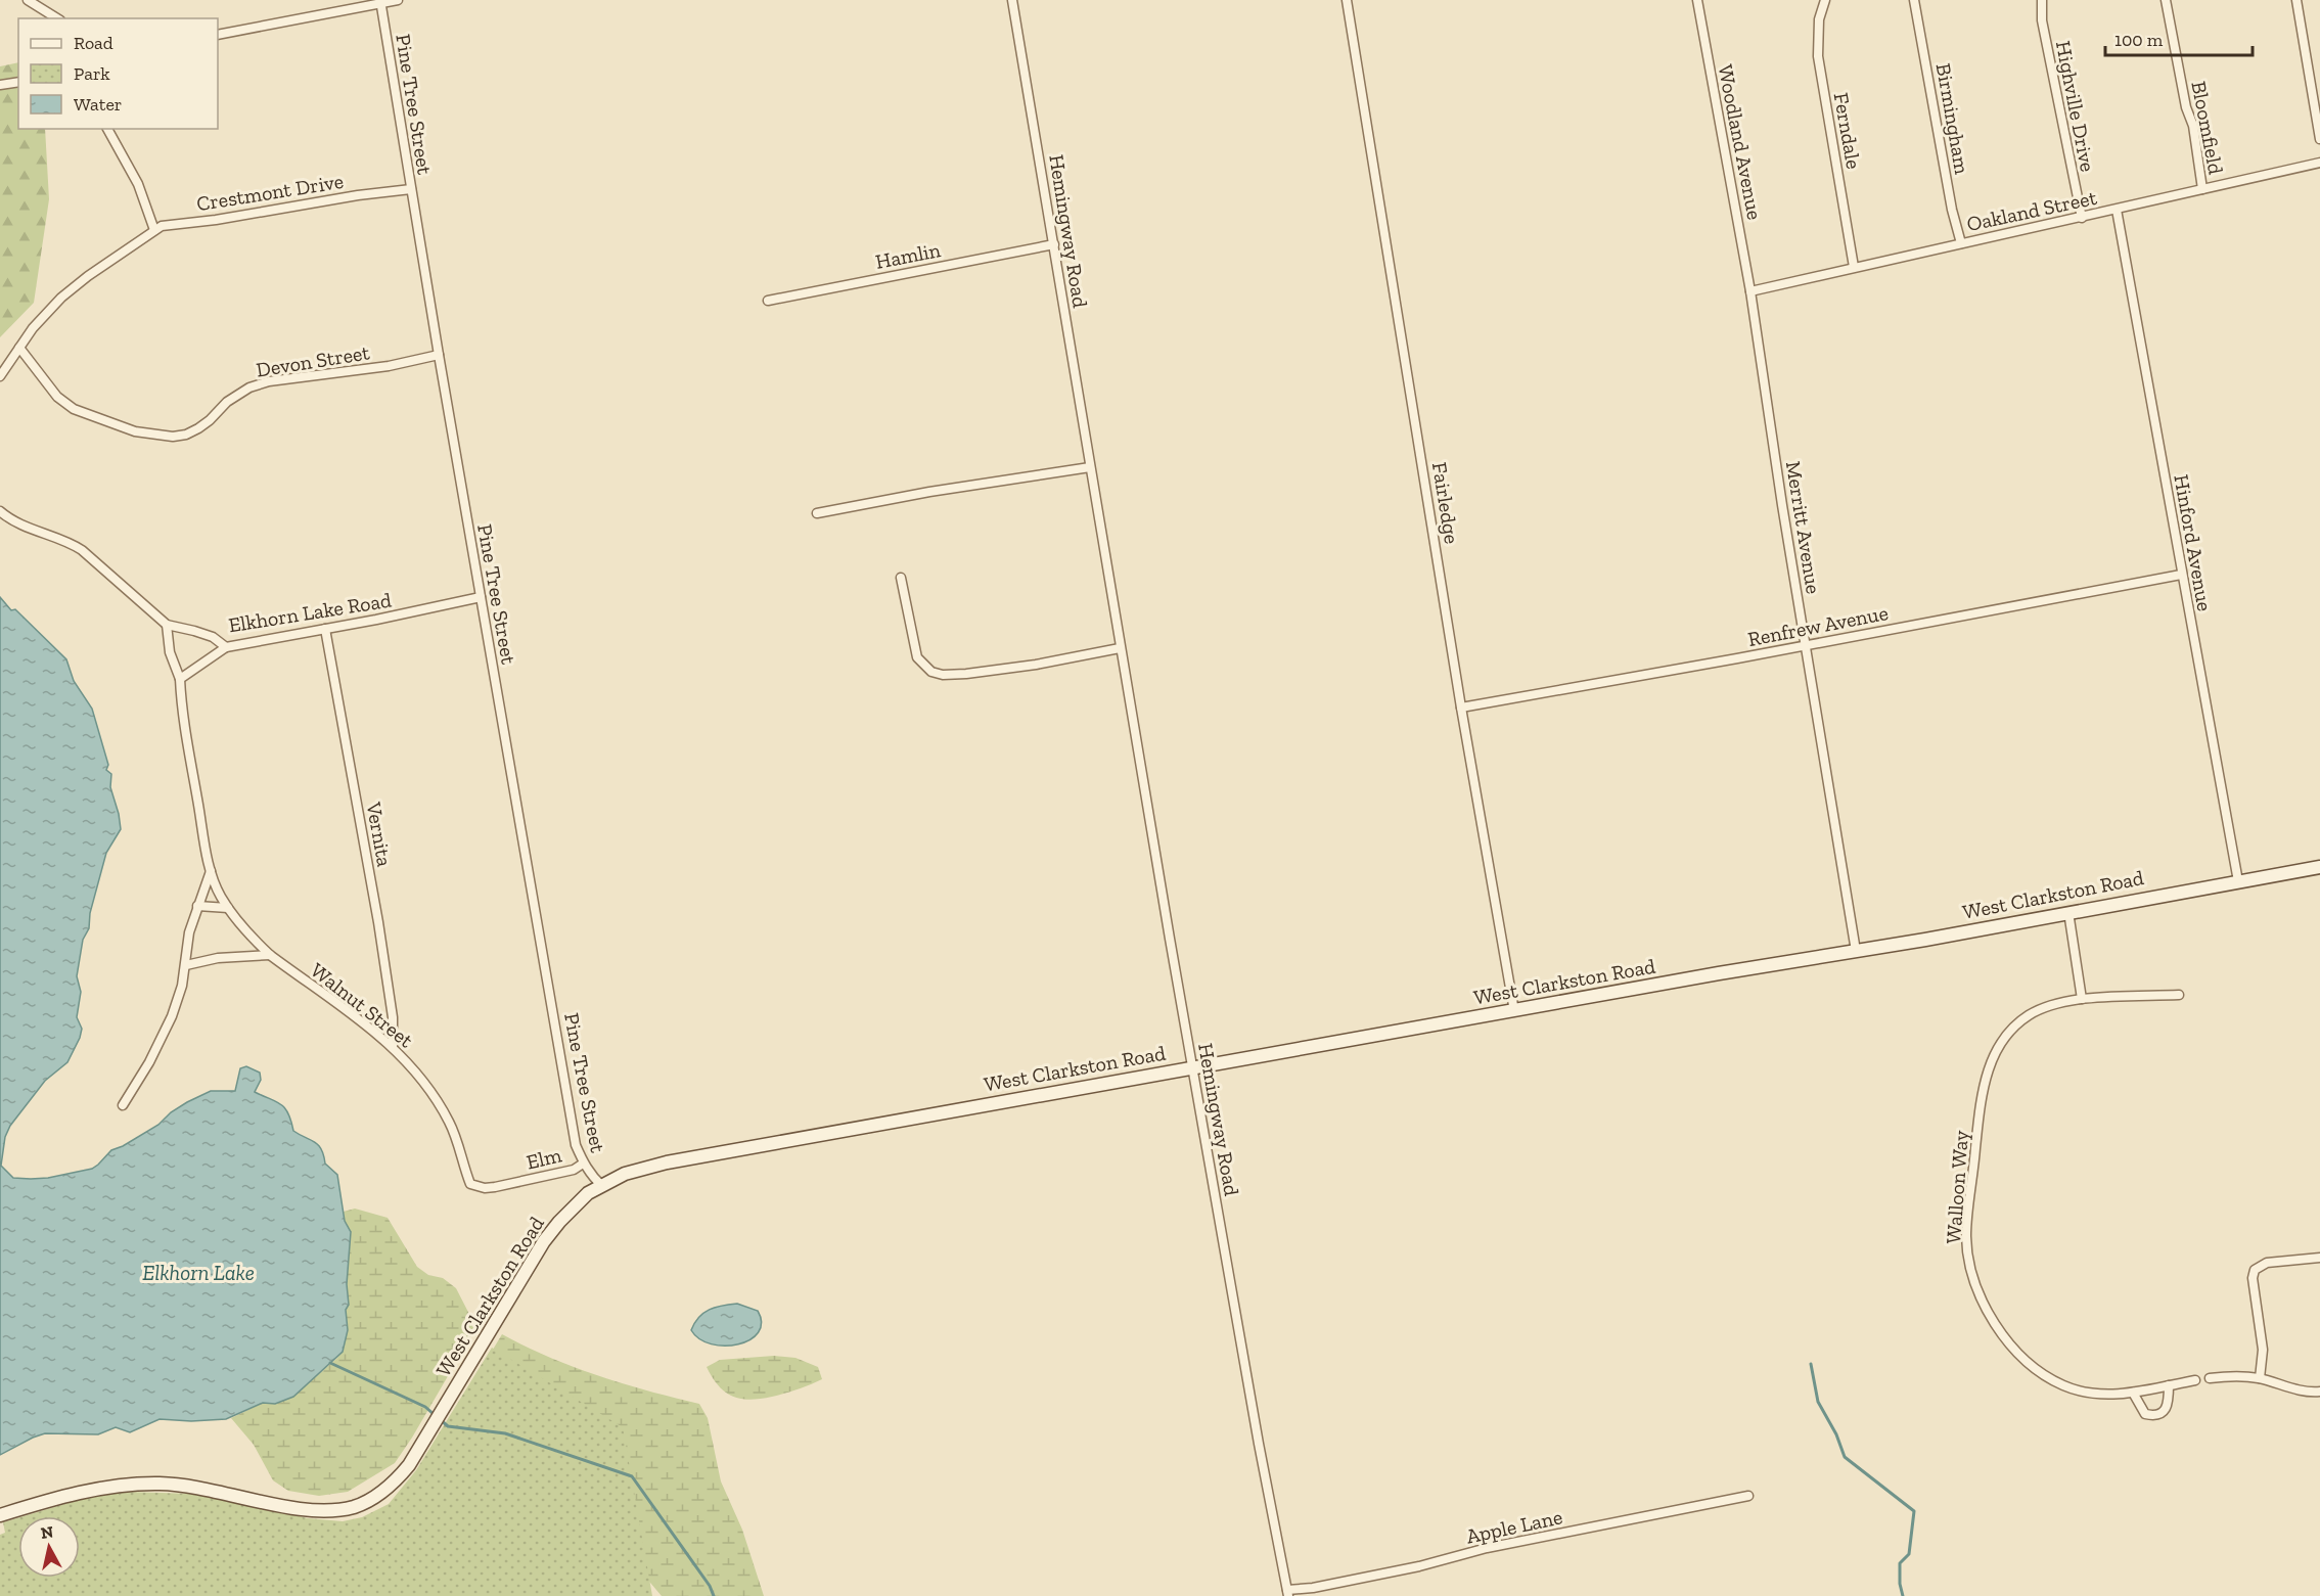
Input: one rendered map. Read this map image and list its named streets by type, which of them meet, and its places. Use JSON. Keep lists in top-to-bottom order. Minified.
{"streets":{"main road":["West Clarkston Road"],"street":["Pine Tree Street","Highville Drive","Birmingham","Bloomfield","Ferndale","Woodland Avenue","Crestmont Drive","Oakland Street","Hemingway Road","Hamlin","Devon Street","Fairledge","Merritt Avenue","Hinford Avenue","Elkhorn Lake Road","Renfrew Avenue","Vernita","Walnut Street","Elm","Walloon Way","Apple Lane"]},"crossings":[["Pine Tree Street","Crestmont Drive"],["Pine Tree Street","Devon Street"],["Pine Tree Street","Elkhorn Lake Road"],["Pine Tree Street","West Clarkston Road"],["Pine Tree Street","Elm"],["Highville Drive","Oakland Street"],["Birmingham","Oakland Street"],["Bloomfield","Oakland Street"],["Ferndale","Oakland Street"],["Woodland Avenue","Oakland Street"],["Woodland Avenue","Merritt Avenue"],["Crestmont Drive","Devon Street"],["Oakland Street","Merritt Avenue"],["Oakland Street","Hinford Avenue"],["Hemingway Road","Hamlin"],["Hemingway Road","West Clarkston Road"],["Hemingway Road","Apple Lane"],["Fairledge","Renfrew Avenue"],["Fairledge","West Clarkston Road"],["Merritt Avenue","Renfrew Avenue"],["Merritt Avenue","West Clarkston Road"],["Hinford Avenue","Renfrew Avenue"],["Hinford Avenue","West Clarkston Road"],["Elkhorn Lake Road","Vernita"],["Elkhorn Lake Road","Walnut Street"],["Vernita","Walnut Street"],["Walnut Street","Elm"]],"water":["Elkhorn Lake"],"legend":["Road","Park","Water"],"scale_bar":"100 m","north":"top"}
